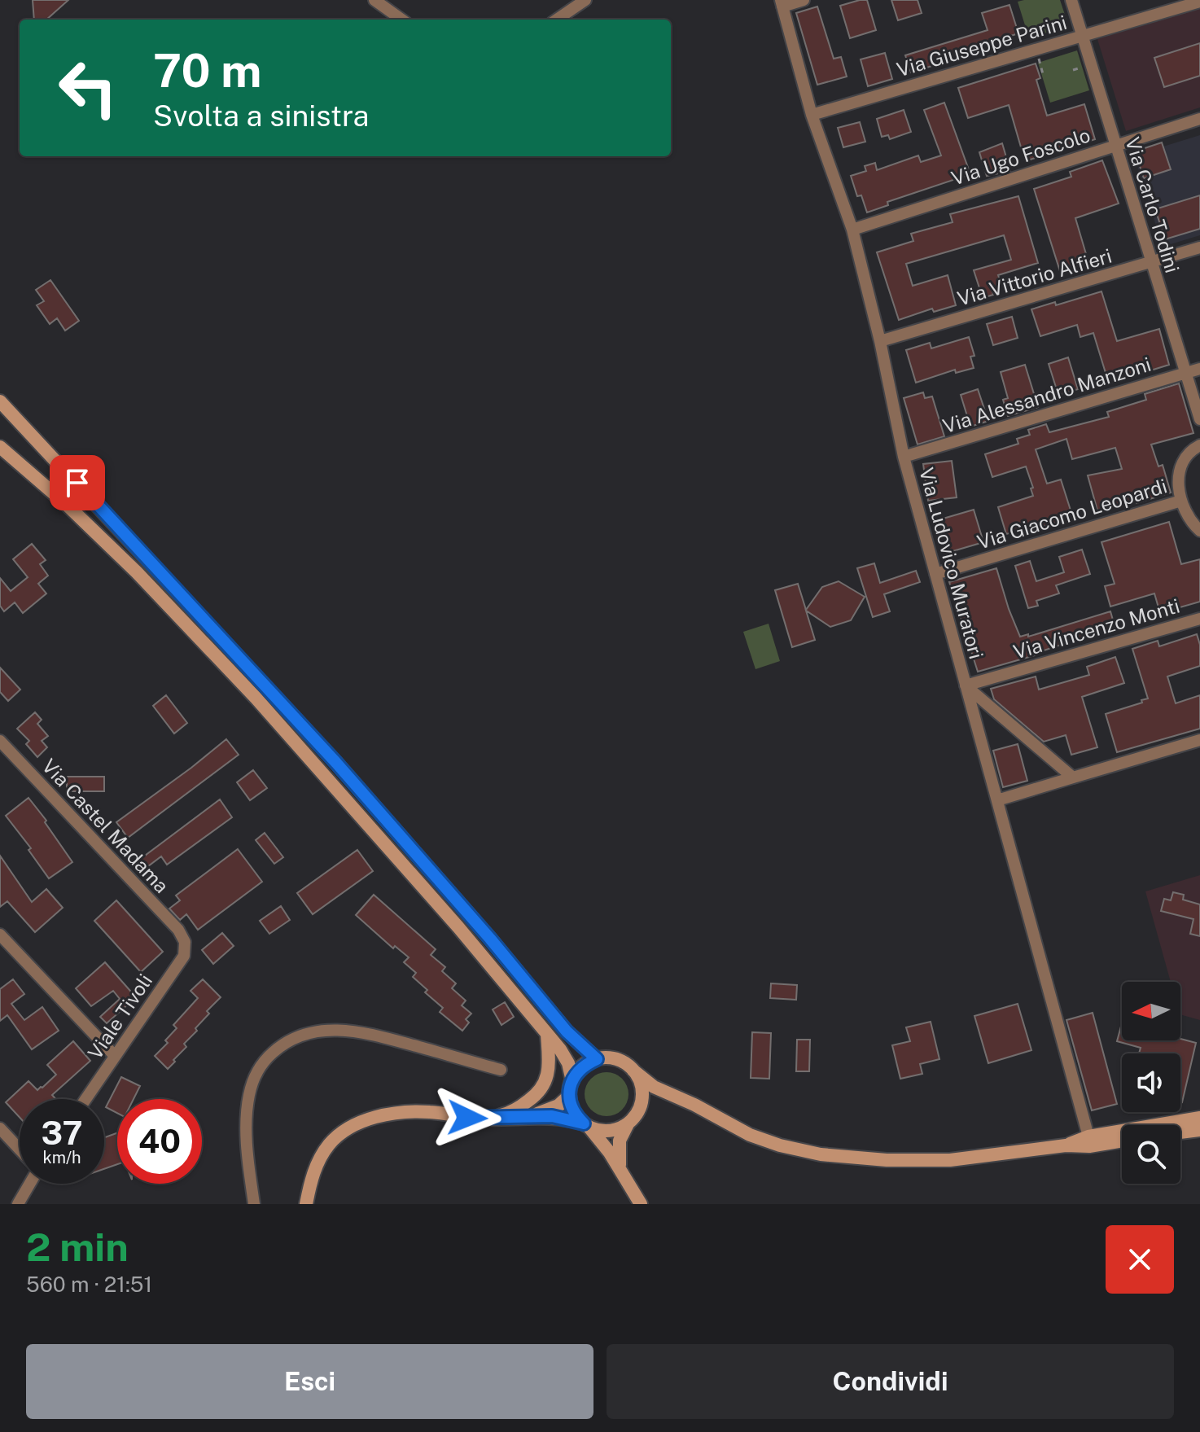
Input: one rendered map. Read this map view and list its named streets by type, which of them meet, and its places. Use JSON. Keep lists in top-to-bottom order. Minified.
{"streets":{"street":["Via Giuseppe Parini","Via Ugo Foscolo","Via Carlo Todini","Via Vittorio Alfieri","Via Alessandro Manzoni","Via Giacomo Leopardi","Via Ludovico Muratori","Via Vincenzo Monti","Via Castel Madama","Viale Tivoli"]},"crossings":[["Via Giuseppe Parini","Via Carlo Todini"],["Via Giuseppe Parini","Via Ludovico Muratori"],["Via Ugo Foscolo","Via Carlo Todini"],["Via Ugo Foscolo","Via Ludovico Muratori"],["Via Carlo Todini","Via Vittorio Alfieri"],["Via Carlo Todini","Via Alessandro Manzoni"],["Via Vittorio Alfieri","Via Ludovico Muratori"],["Via Alessandro Manzoni","Via Ludovico Muratori"],["Via Giacomo Leopardi","Via Ludovico Muratori"],["Via Ludovico Muratori","Via Vincenzo Monti"],["Via Castel Madama","Viale Tivoli"]],"north":"left","page":{"turn":["70 m","Svolta a sinistra"],"speed":"37 km/h","limit":"40","heading":["2 min","560 m · 21:51"],"buttons":["Esci","Condividi"]}}
